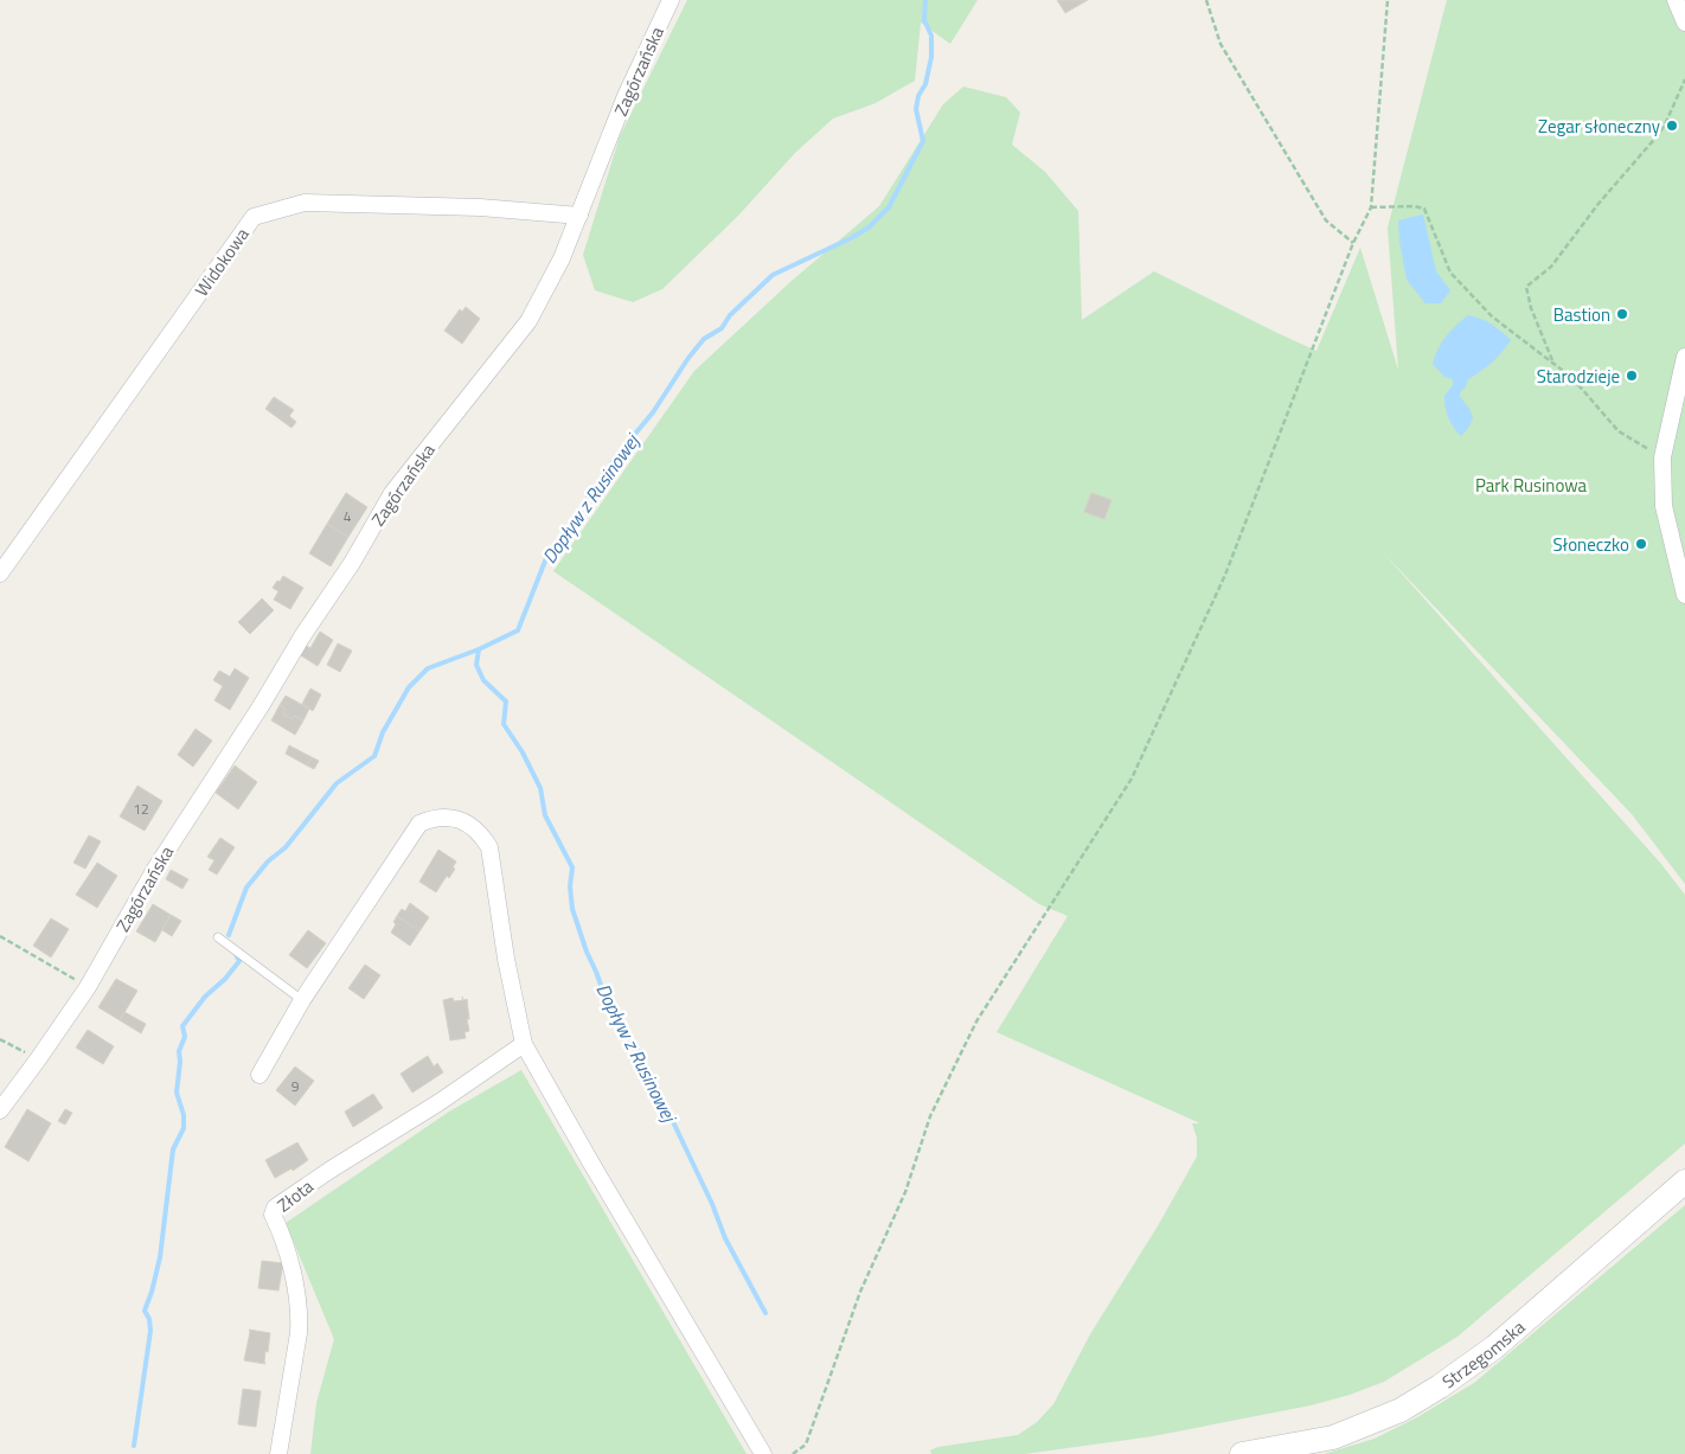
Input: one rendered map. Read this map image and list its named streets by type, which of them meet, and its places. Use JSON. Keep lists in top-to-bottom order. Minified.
{"streets":{"main road":["Strzegomska"],"street":["Zagórzańska","Widokowa","Złota"]},"crossings":[["Zagórzańska","Widokowa"]],"water":["Dopływ z Rusinowej"],"parks":["Park Rusinowa"],"places":["Zegar słoneczny","Bastion","Starodzieje","Słoneczko"],"house_numbers":["4","12","9"]}
